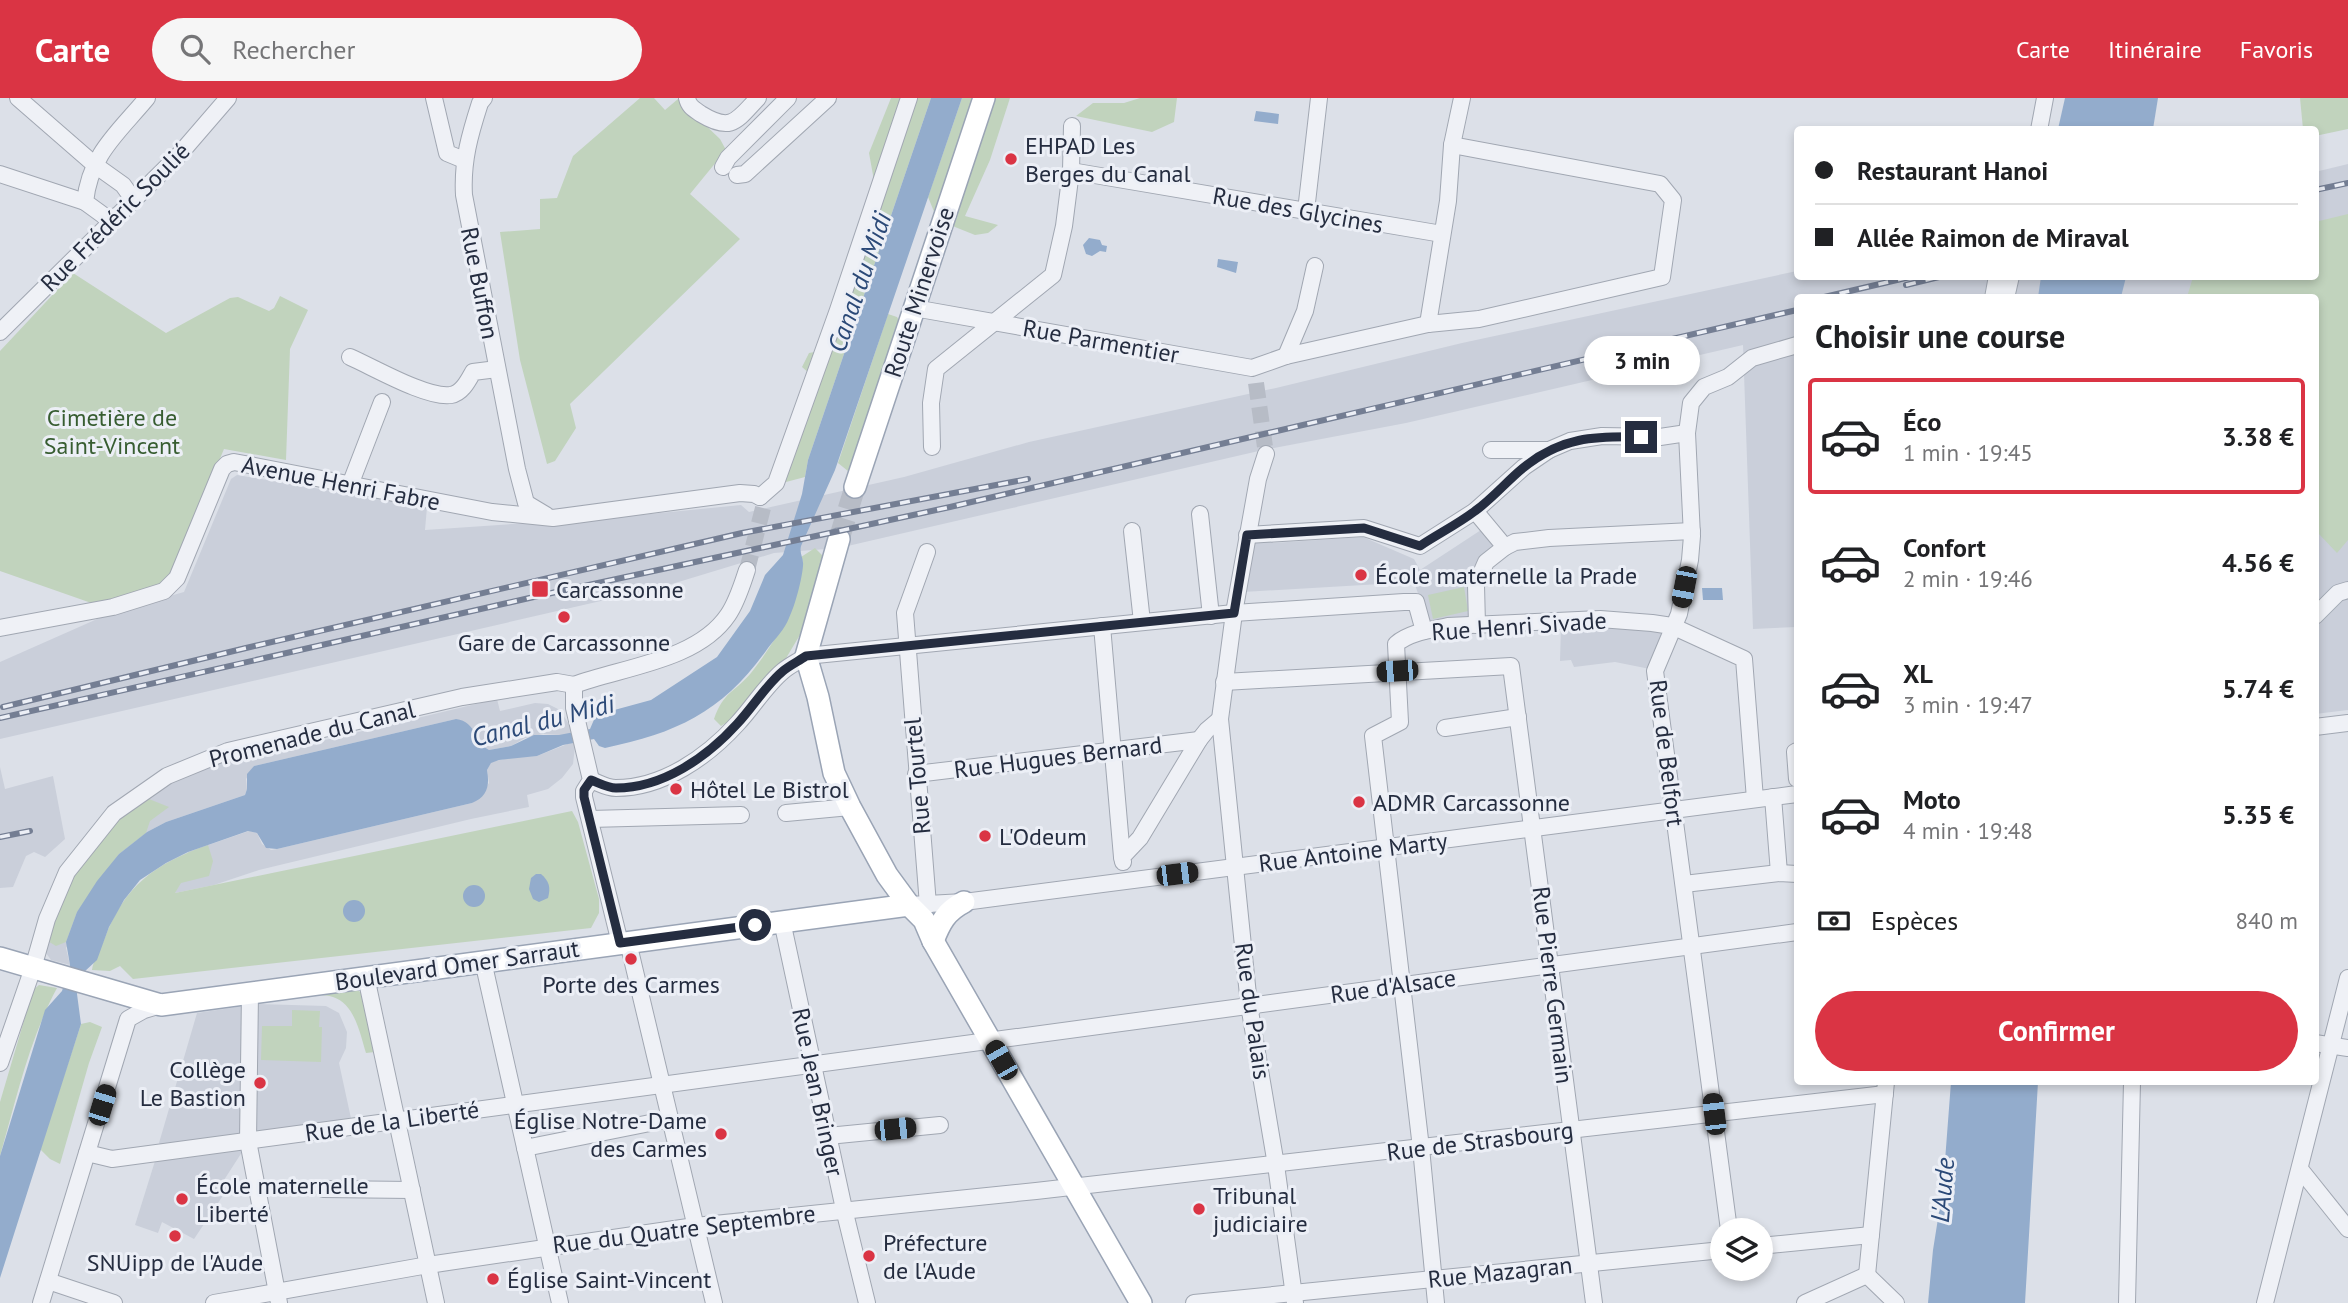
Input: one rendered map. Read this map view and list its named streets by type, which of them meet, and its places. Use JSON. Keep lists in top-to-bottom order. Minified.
{"streets":{"main road":["Route Minervoise","Boulevard Omer Sarraut"],"street":["Rue des Glycines","Rue Frédéric Soulié","Rue Buffon","Rue Parmentier","Avenue Henri Fabre","Rue Henri Sivade","Promenade du Canal","Rue de Belfort","Rue Hugues Bernard","Rue Tourtel","Rue Antoine Marty","Rue Pierre Germain","Rue d'Alsace","Rue du Palais","Rue Jean Bringer","Rue de la Liberté","Rue de Strasbourg","Rue du Quatre Septembre","Rue Mazagran"]},"crossings":[["Rue Buffon","Avenue Henri Fabre"],["Route Minervoise","Rue Parmentier"],["Rue Henri Sivade","Rue de Belfort"],["Rue Henri Sivade","Rue Antoine Marty"],["Rue Henri Sivade","Rue Pierre Germain"],["Promenade du Canal","Boulevard Omer Sarraut"],["Rue de Belfort","Rue Antoine Marty"],["Rue de Belfort","Rue d'Alsace"],["Rue de Belfort","Rue de Strasbourg"],["Rue Hugues Bernard","Rue Tourtel"],["Rue Tourtel","Rue Antoine Marty"],["Rue Tourtel","Boulevard Omer Sarraut"],["Rue Antoine Marty","Boulevard Omer Sarraut"],["Rue Antoine Marty","Rue Pierre Germain"],["Rue Antoine Marty","Rue du Palais"],["Boulevard Omer Sarraut","Rue Jean Bringer"],["Rue Pierre Germain","Rue d'Alsace"],["Rue Pierre Germain","Rue de Strasbourg"],["Rue Pierre Germain","Rue Mazagran"],["Rue d'Alsace","Rue du Palais"],["Rue d'Alsace","Rue de la Liberté"],["Rue du Palais","Rue de Strasbourg"],["Rue du Palais","Rue Mazagran"],["Rue Jean Bringer","Rue de la Liberté"],["Rue Jean Bringer","Rue du Quatre Septembre"],["Rue de Strasbourg","Rue du Quatre Septembre"]],"water":["Canal du Midi","L'Aude"],"parks":["Cimetière de Saint-Vincent"],"places":{"other":["EHPAD Les Berges du Canal","École maternelle la Prade","Gare de Carcassonne","Hôtel Le Bistrol","ADMR Carcassonne","L'Odeum","Porte des Carmes","Collège Le Bastion","Église Notre-Dame des Carmes","École maternelle Liberté","Tribunal judiciaire","SNUipp de l'Aude","Préfecture de l'Aude","Église Saint-Vincent"],"transit":["Carcassonne"]},"page":{"header":"Carte","search":"Rechercher","nav":["Carte","Itinéraire","Favoris"],"banner":["Restaurant Hanoi","Allée Raimon de Miraval"],"heading":"Choisir une course","bubble":"3 min","list":[{"name":"Éco","note":"1 min · 19:45","value":"3.38 €"},{"name":"Confort","note":"2 min · 19:46","value":"4.56 €"},{"name":"XL","note":"3 min · 19:47","value":"5.74 €"},{"name":"Moto","note":"4 min · 19:48","value":"5.35 €"}],"pay":["Espèces","840 m"],"buttons":"Confirmer"}}
